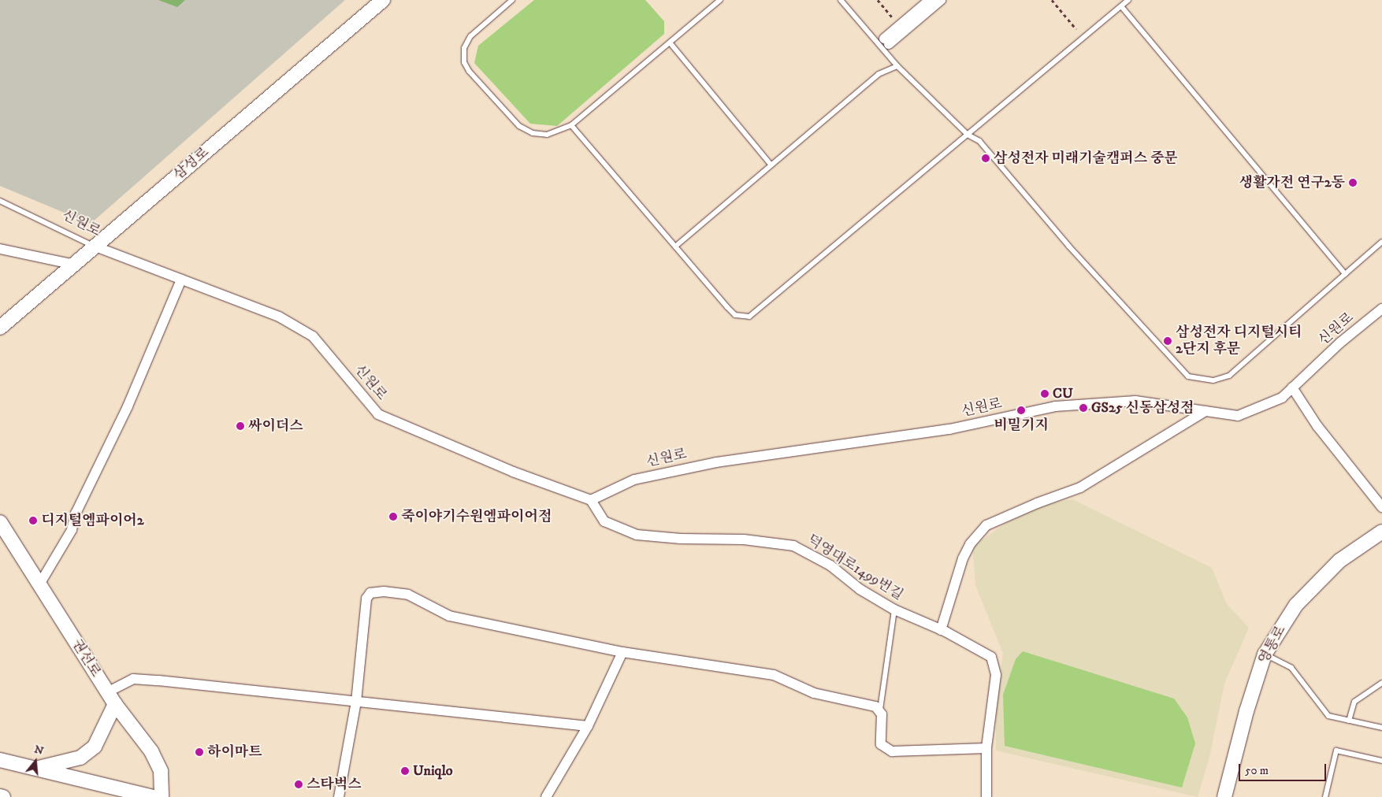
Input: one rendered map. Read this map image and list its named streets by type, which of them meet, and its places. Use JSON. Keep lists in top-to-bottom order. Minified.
{"streets":{"street":["삼성로","신원로","덕영대로1499번길","영통로","권선로"]},"crossings":[["삼성로","신원로"],["신원로","덕영대로1499번길"]],"places":["삼성전자 미래기술캠퍼스 중문","생활가전 연구2동","삼성전자 디지털시티 2단지 후문","CU","GS25 신동삼성점","비밀기지","싸이더스","죽이야기수원엠파이어점","디지털엠파이어2","하이마트","Uniqlo","스타벅스"],"scale_bar":"50 m","north":"top"}
